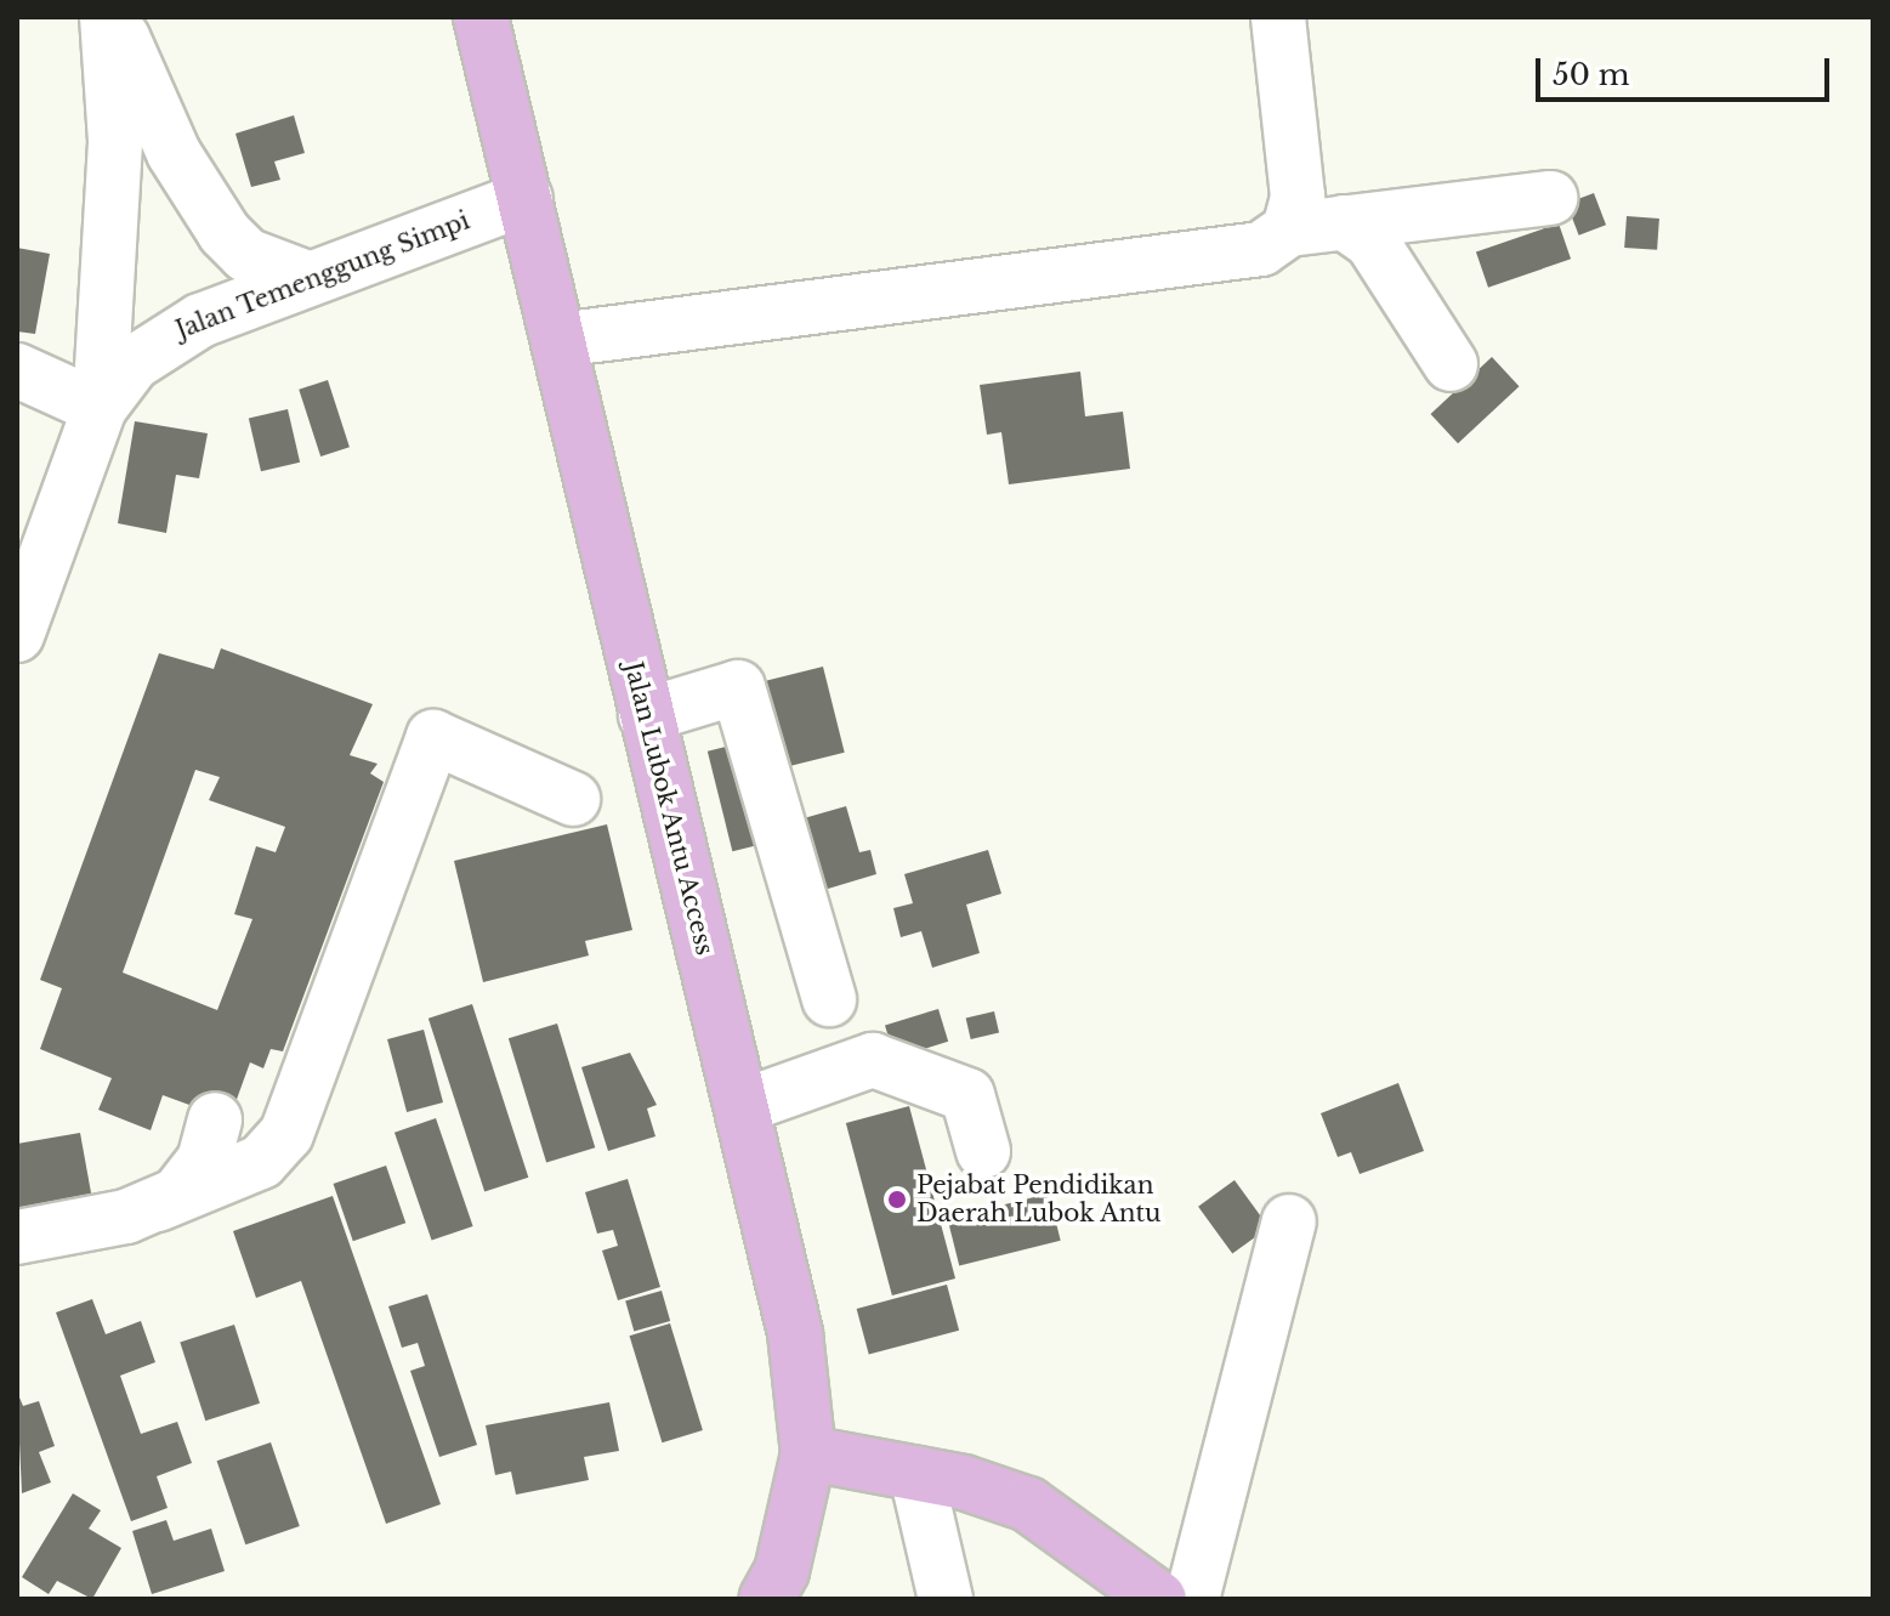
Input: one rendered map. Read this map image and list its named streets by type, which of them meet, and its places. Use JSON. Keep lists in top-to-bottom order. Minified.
{"streets":{"main road":["Jalan Lubok Antu Access"],"street":["Jalan Temenggung Simpi"]},"crossings":[["Jalan Temenggung Simpi","Jalan Lubok Antu Access"]],"places":["Pejabat Pendidikan Daerah Lubok Antu"],"scale_bar":"50 m"}
